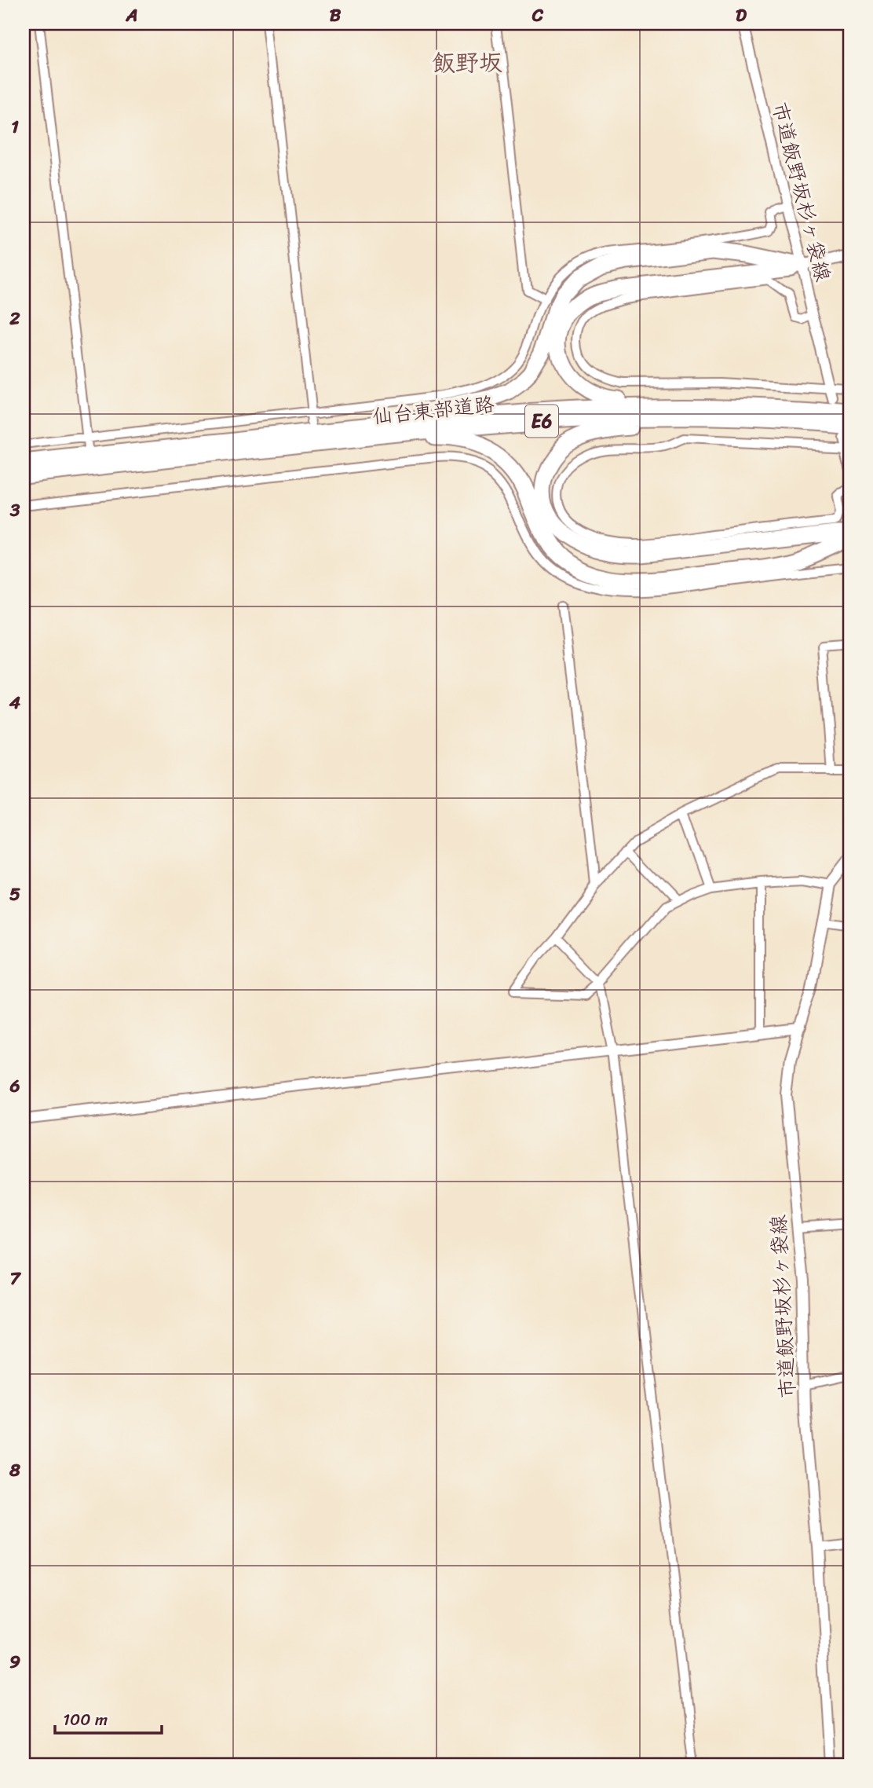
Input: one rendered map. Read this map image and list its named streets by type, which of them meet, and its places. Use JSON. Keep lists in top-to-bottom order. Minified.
{"streets":{"highway":["仙台東部道路","E6"],"street":["市道飯野坂杉ヶ袋線"]},"districts":["飯野坂"],"scale_bar":"100 m","grid":{"columns":["A","B","C","D"],"rows":["1","2","3","4","5","6","7","8","9"]}}
